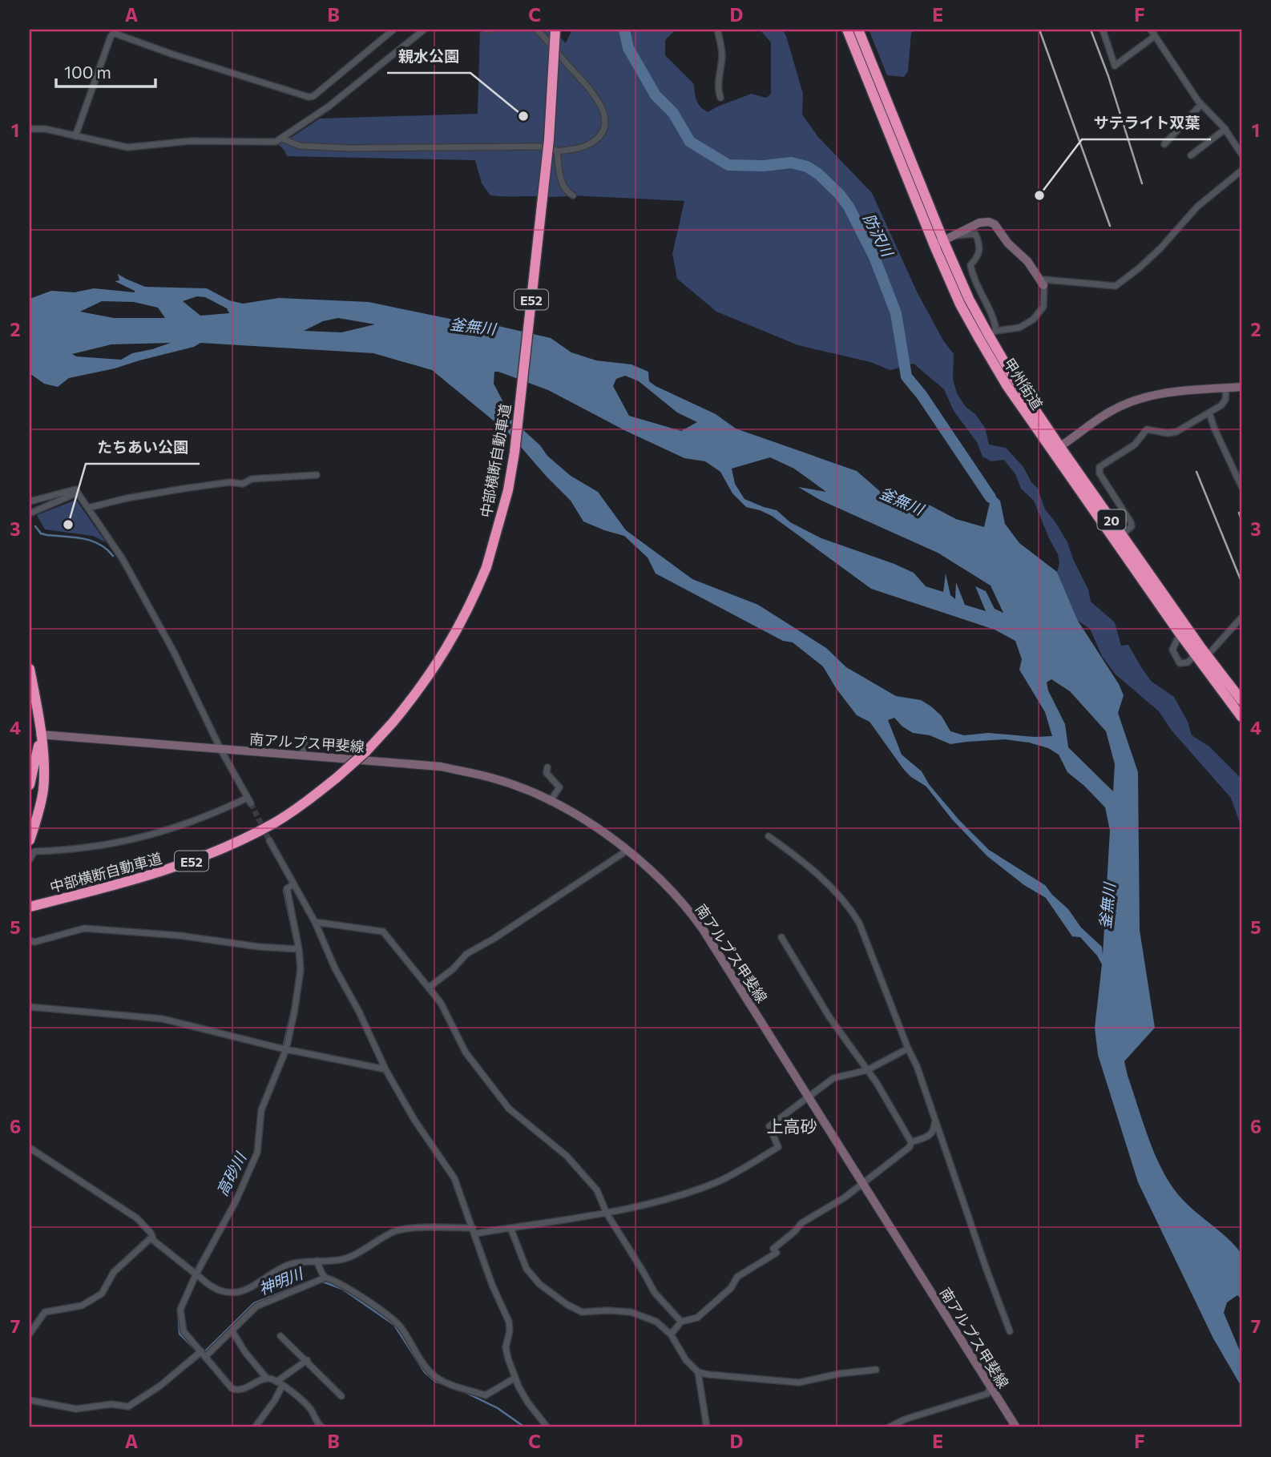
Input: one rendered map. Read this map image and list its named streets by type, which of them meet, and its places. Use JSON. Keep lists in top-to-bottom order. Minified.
{"streets":{"highway":["E52","甲州街道","中部横断自動車道","20"],"main road":["南アルプス甲斐線"]},"districts":["上高砂"],"water":["防沢川","釜無川","高砂川","神明川"],"places":["親水公園","サテライト双葉","たちあい公園"],"scale_bar":"100 m","grid":{"columns":["A","B","C","D","E","F"],"rows":["1","2","3","4","5","6","7"]}}
